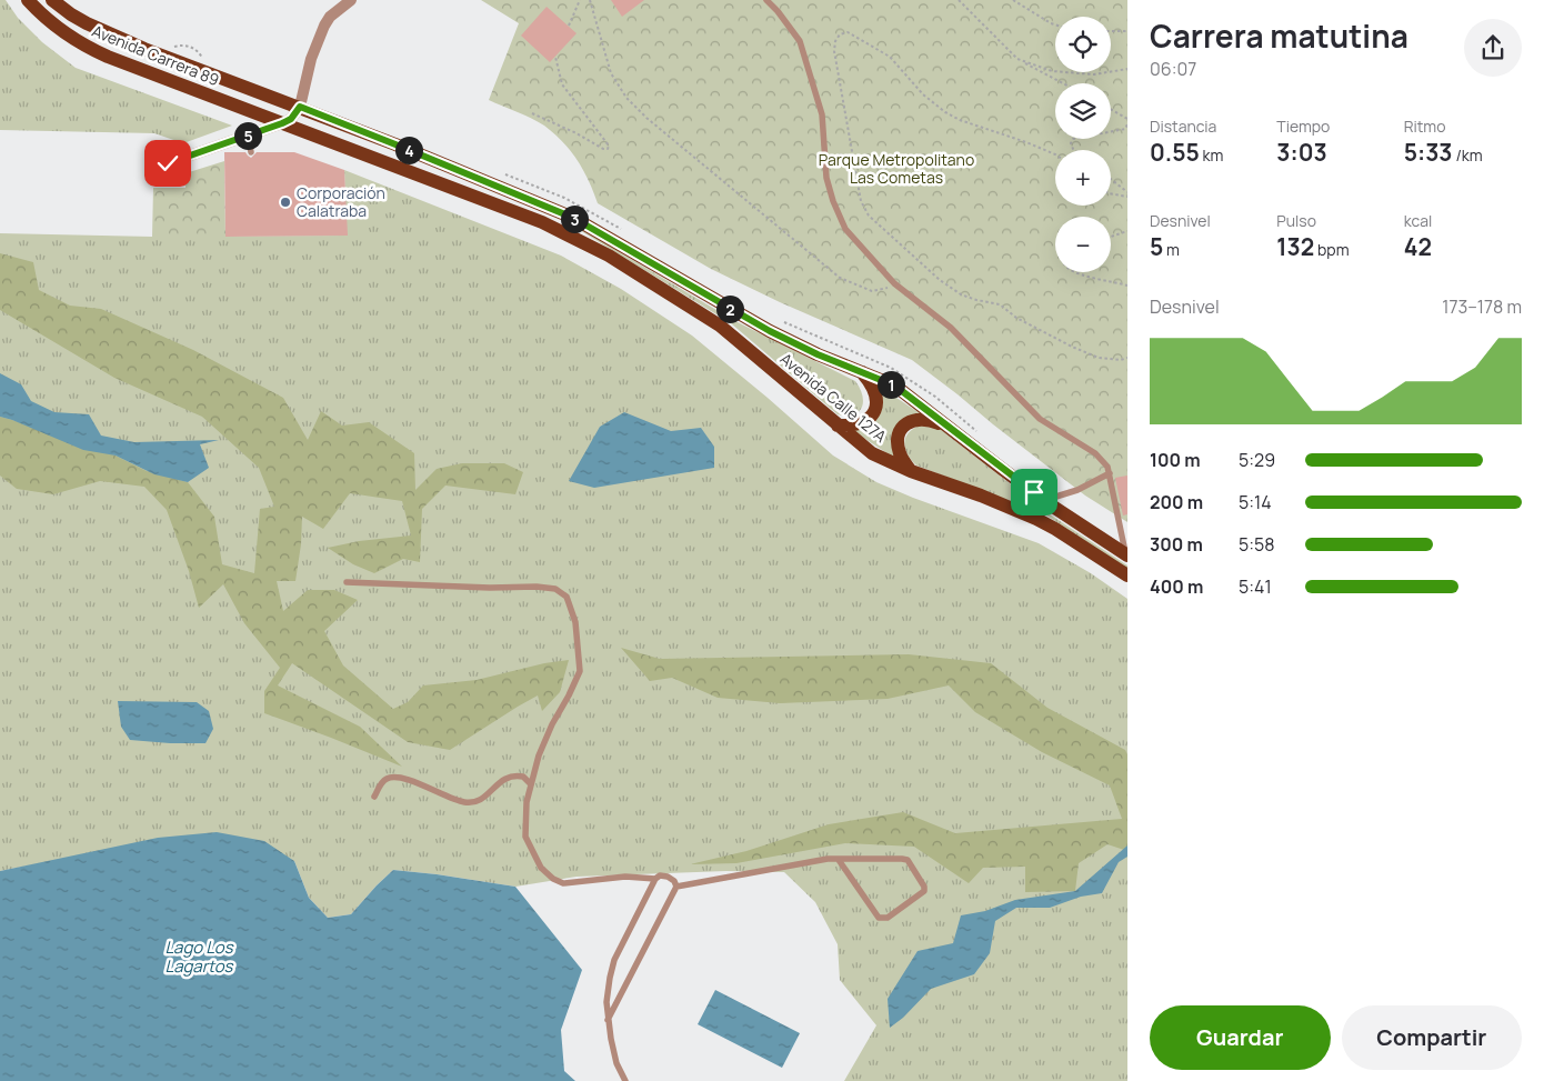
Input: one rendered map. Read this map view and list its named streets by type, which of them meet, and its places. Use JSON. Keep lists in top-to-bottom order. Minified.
{"streets":{"main road":["Avenida Carrera 89","Avenida Calle 127A"]},"crossings":[["Avenida Carrera 89","Avenida Calle 127A"]],"water":["Lago Los Lagartos"],"parks":["Parque Metropolitano Las Cometas"],"places":["Corporación Calatraba"],"page":{"heading":["Carrera matutina","06:07"],"map_buttons":["+","−"],"stats":[["Distancia","0.55 km"],["Tiempo","3:03"],["Ritmo","5:33 /km"],["Desnivel","5 m"],["Pulso","132 bpm"],["kcal","42"]],"pins":["5","4","3","2","1"],"chart":["Desnivel","173–178 m"],"list":[{"name":"100 m","note":"5:29"},{"name":"200 m","note":"5:14"},{"name":"300 m","note":"5:58"},{"name":"400 m","note":"5:41"}],"buttons":["Guardar","Compartir"]}}
